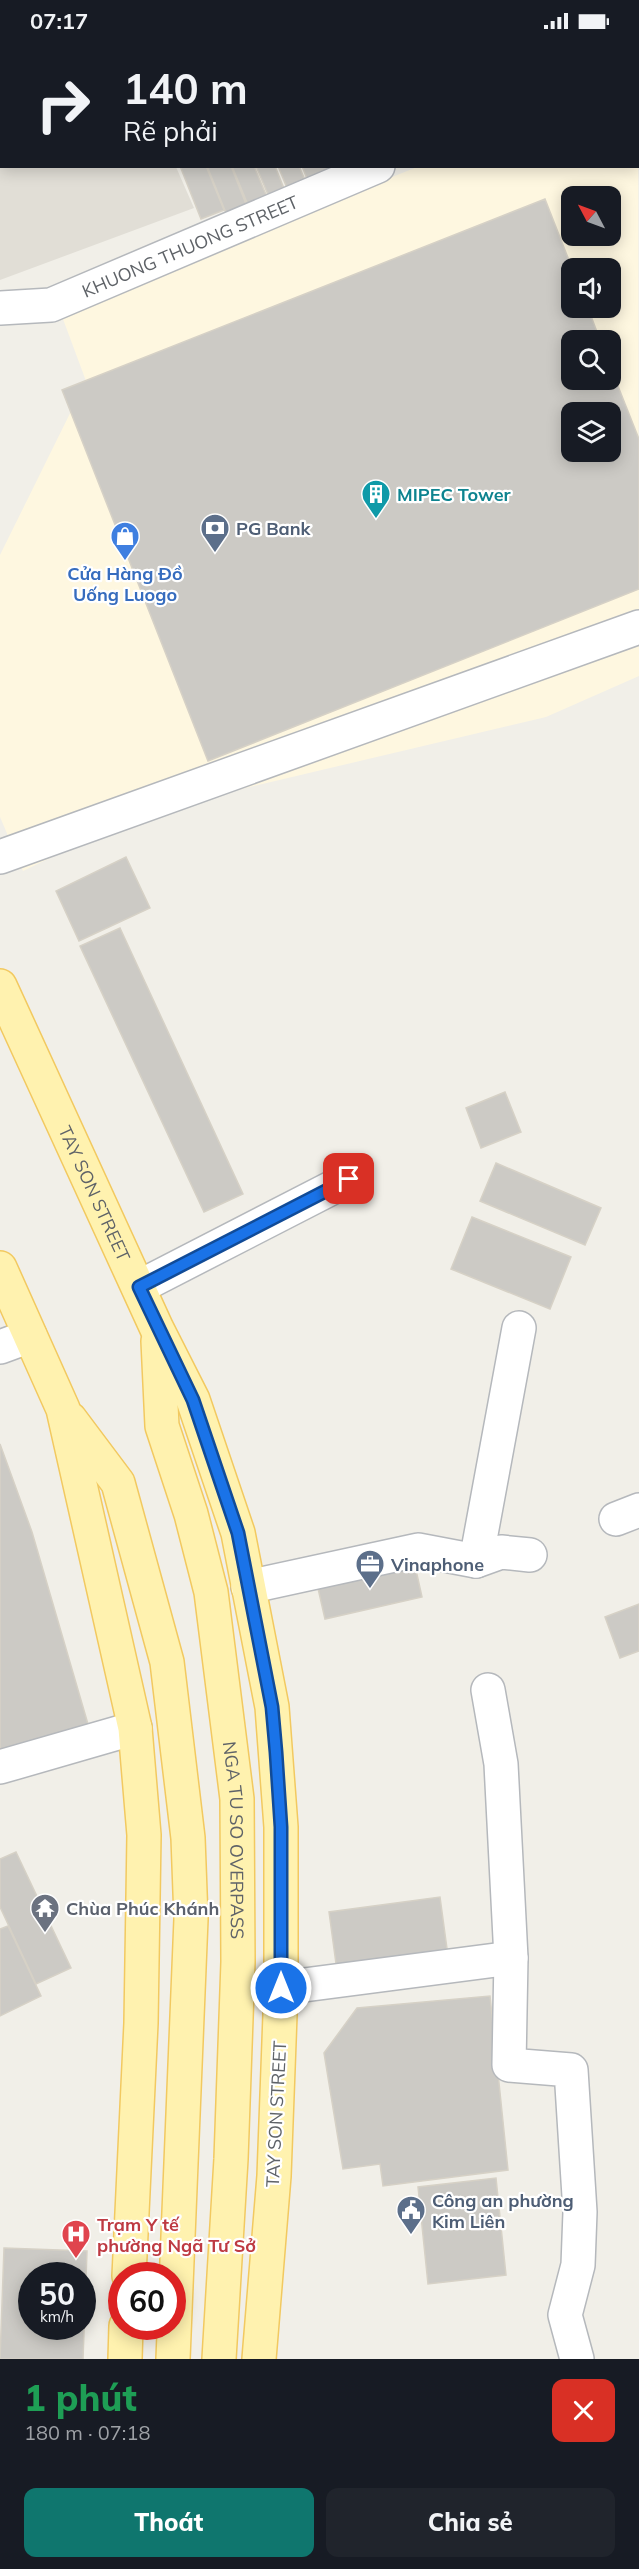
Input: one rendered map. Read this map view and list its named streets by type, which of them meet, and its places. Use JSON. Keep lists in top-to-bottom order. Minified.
{"streets":{"main road":["TAY SON STREET","NGA TU SO OVERPASS"],"street":["KHUONG THUONG STREET"]},"crossings":[["TAY SON STREET","NGA TU SO OVERPASS"]],"places":{"building":["MIPEC Tower"],"bank":["PG Bank"],"shop":["Cửa Hàng Đồ Uống Luogo"],"office":["Vinaphone"],"temple":["Chùa Phúc Khánh"],"public building":["Công an phường Kim Liên"],"hospital":["Trạm Y tế phường Ngã Tư Sở"]},"north":"top left","page":{"status":"07:17","turn":["140 m","Rẽ phải"],"speed":"50 km/h","limit":"60","heading":["1 phút","180 m · 07:18"],"buttons":["Thoát","Chia sẻ"]}}
